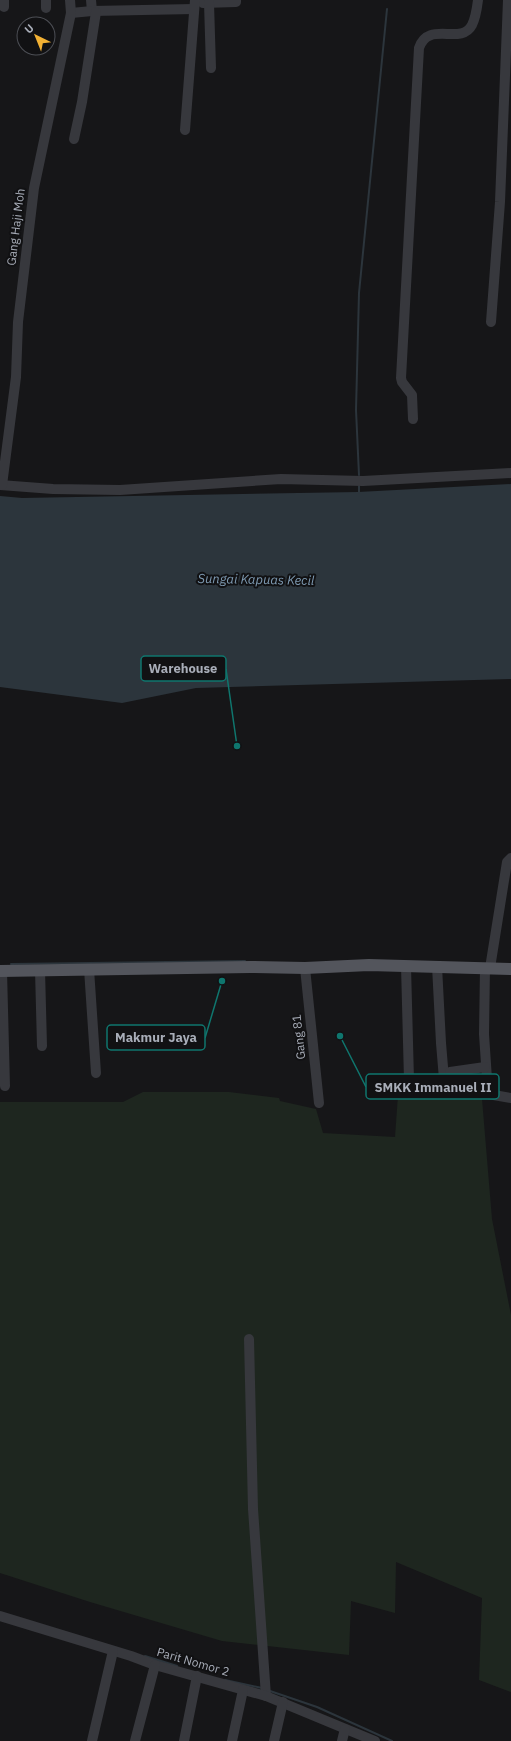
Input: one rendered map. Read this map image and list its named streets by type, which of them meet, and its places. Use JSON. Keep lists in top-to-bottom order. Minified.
{"streets":{"street":["Gang Haji Moh","Gang 81","Parit Nomor 2"]},"water":["Sungai Kapuas Kecil"],"places":["Warehouse","Makmur Jaya","SMKK Immanuel II"],"north":"top left"}
